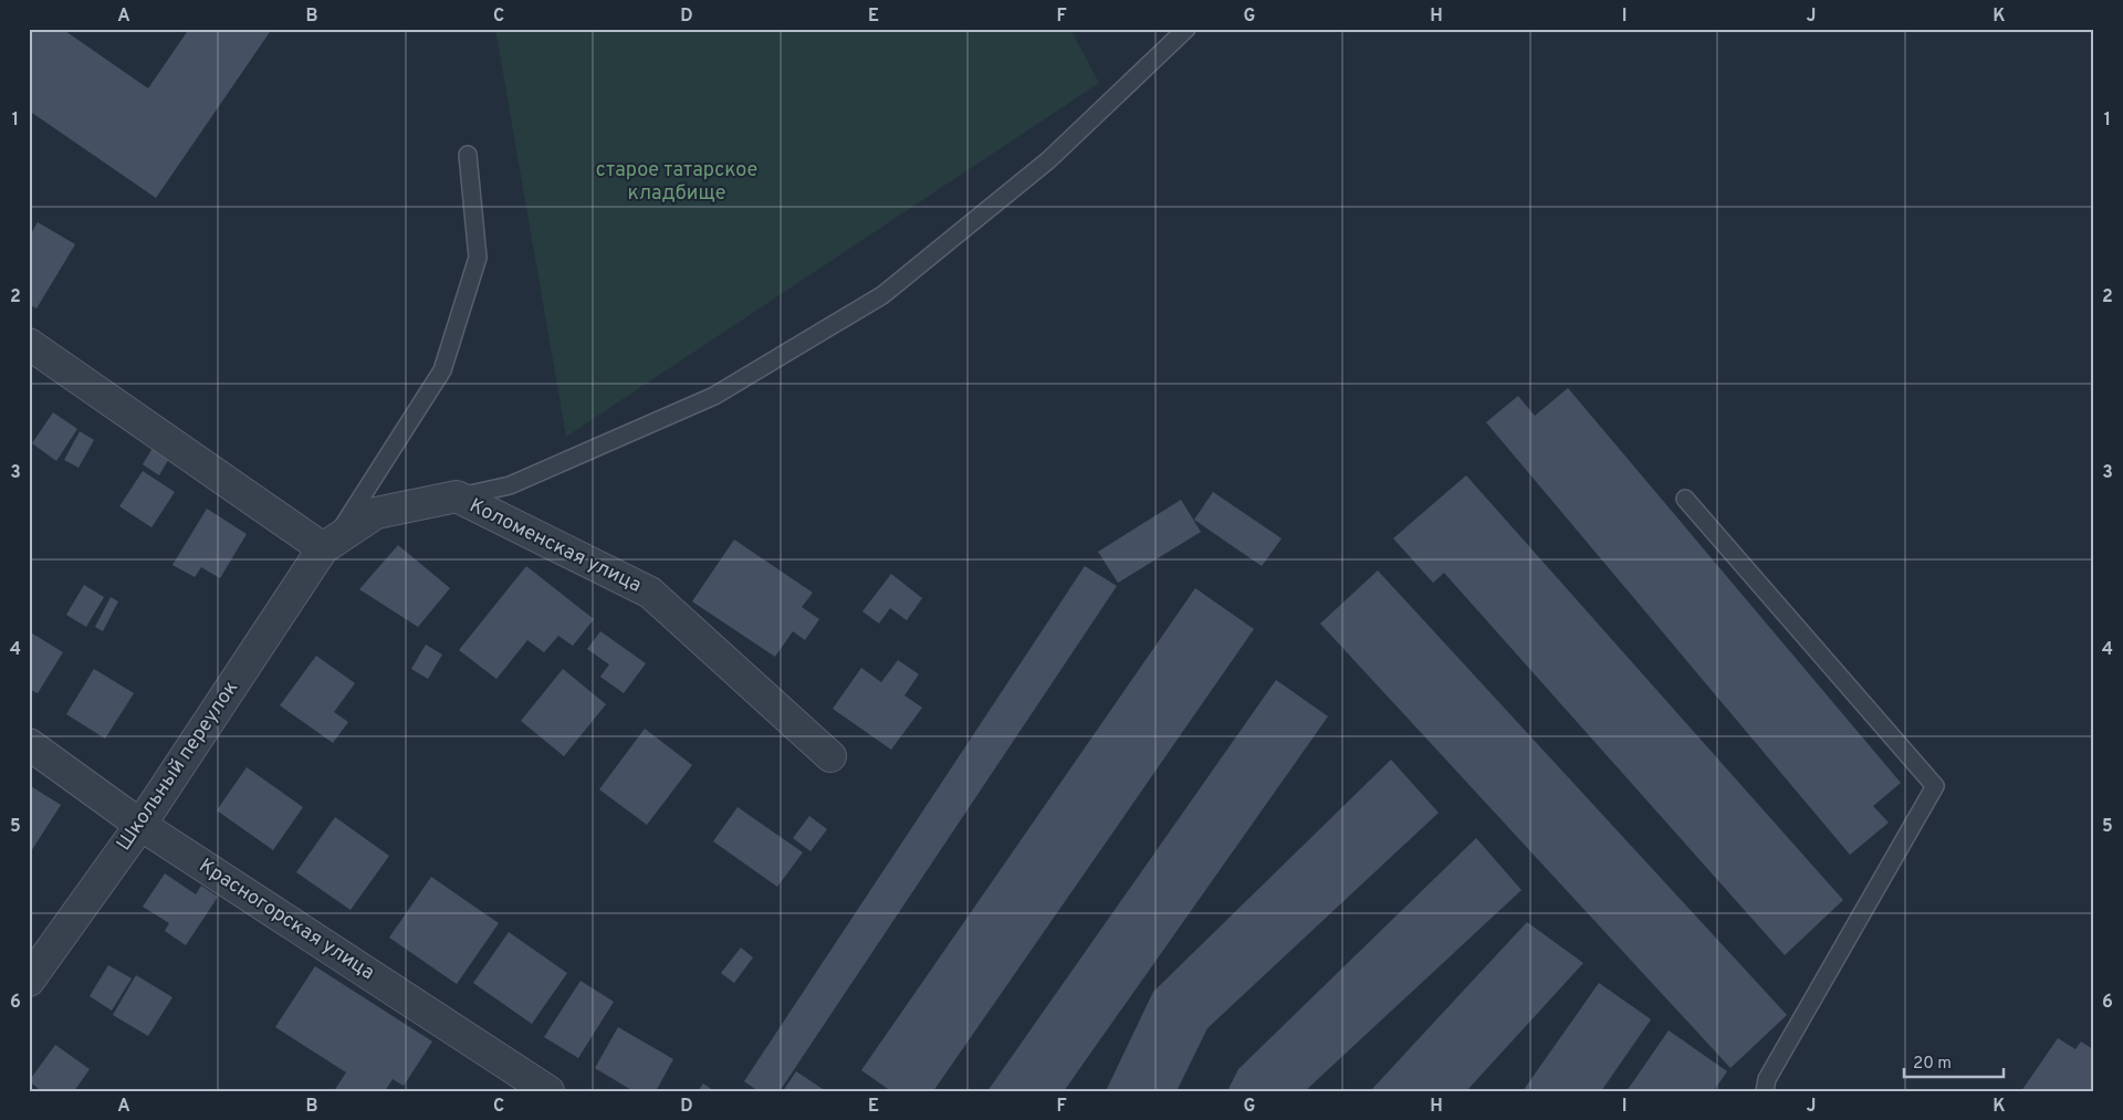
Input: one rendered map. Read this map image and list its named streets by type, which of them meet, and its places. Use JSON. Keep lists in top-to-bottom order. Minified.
{"streets":{"street":["Коломенская улица","Школьный переулок","Красногорская улица"]},"crossings":[["Коломенская улица","Школьный переулок"],["Школьный переулок","Красногорская улица"]],"parks":["старое татарское кладбище"],"scale_bar":"20 m","grid":{"columns":["A","B","C","D","E","F","G","H","I","J","K"],"rows":["1","2","3","4","5","6"]}}
